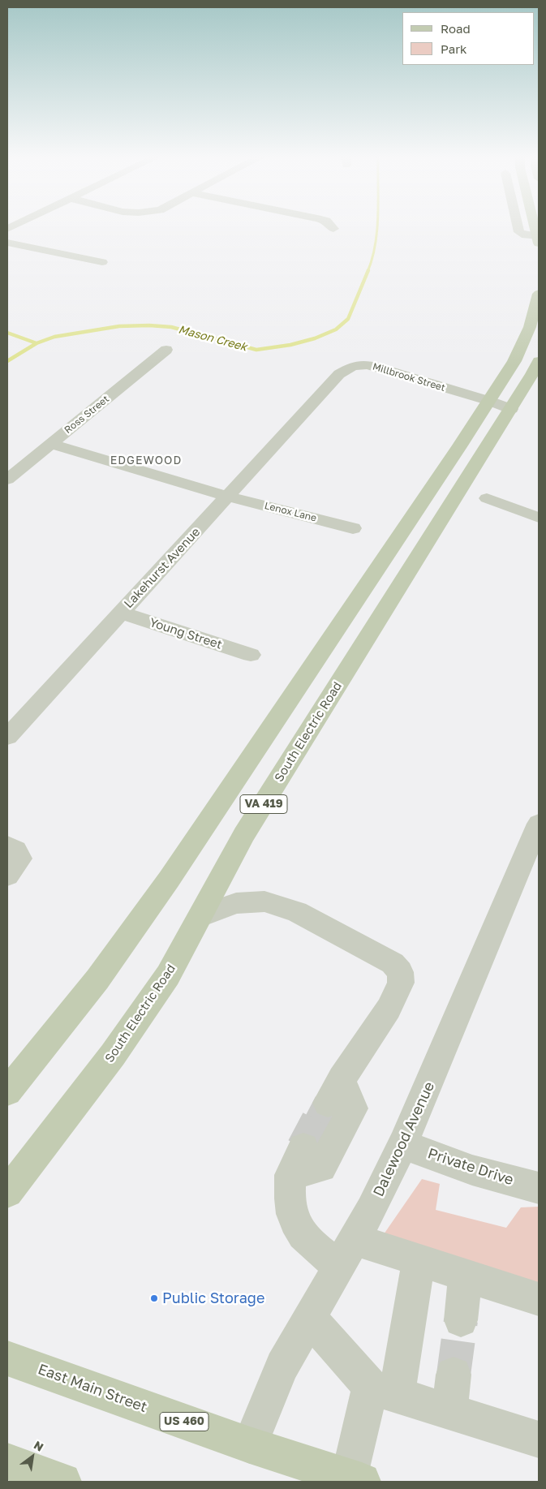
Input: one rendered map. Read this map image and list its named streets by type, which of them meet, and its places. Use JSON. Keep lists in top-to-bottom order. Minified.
{"streets":{"main road":["South Electric Road","VA 419","East Main Street","US 460"],"street":["Millbrook Street","Ross Street","Lenox Lane","Lakehurst Avenue","Young Street","Dalewood Avenue","Private Drive"]},"crossings":[["Millbrook Street","Lakehurst Avenue"],["Millbrook Street","South Electric Road"],["Millbrook Street","VA 419"],["Ross Street","Lenox Lane"],["Lenox Lane","Lakehurst Avenue"],["Lakehurst Avenue","Young Street"],["South Electric Road","VA 419"],["Dalewood Avenue","Private Drive"],["Dalewood Avenue","East Main Street"]],"districts":["EDGEWOOD"],"water":["Mason Creek"],"places":["Public Storage"],"legend":["Road","Park"],"north":"top right"}
